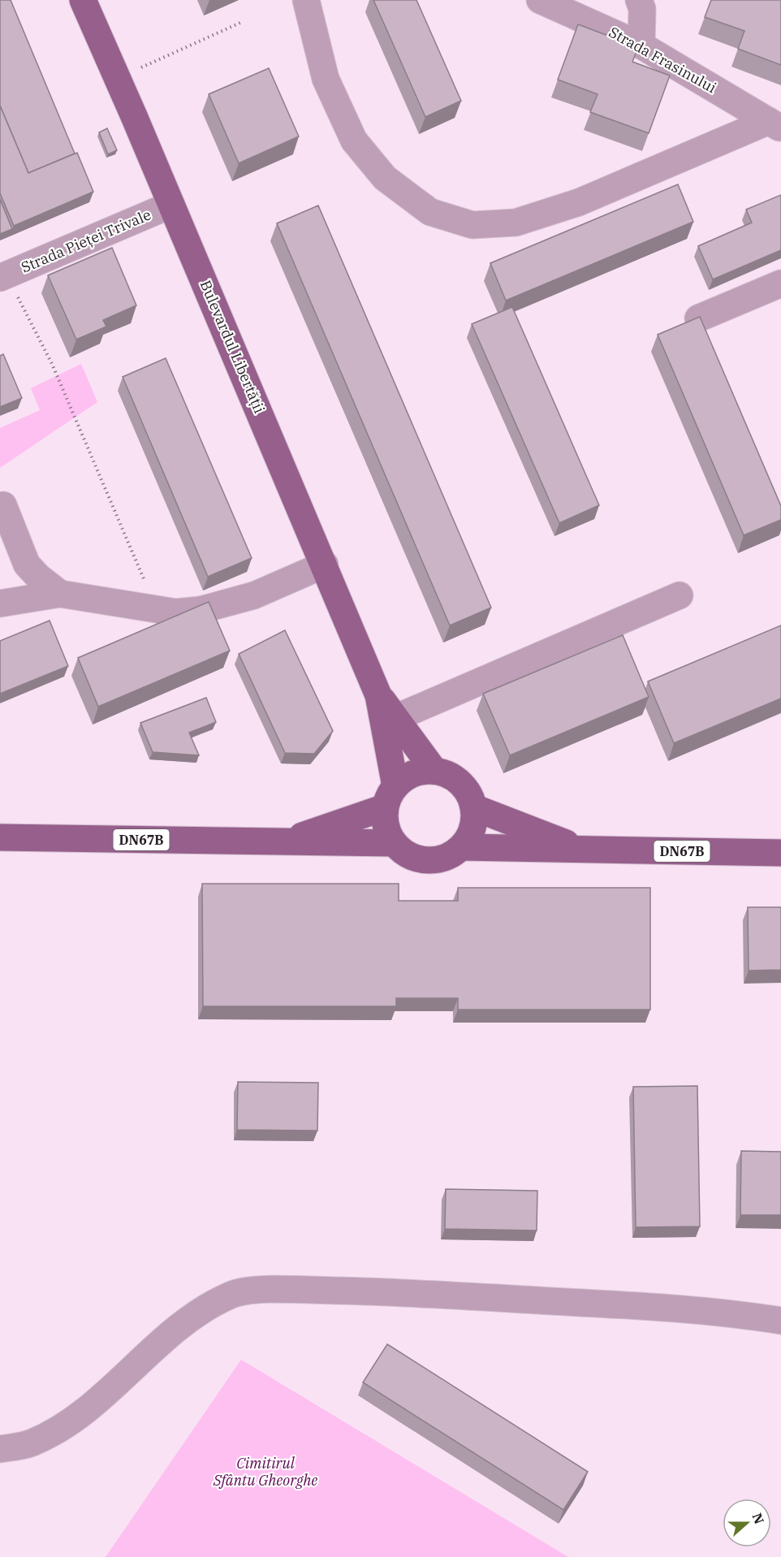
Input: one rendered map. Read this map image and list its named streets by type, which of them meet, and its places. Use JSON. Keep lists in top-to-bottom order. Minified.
{"streets":{"main road":["Bulevardul Libertății","DN67B"],"street":["Strada Frasinului","Strada Pieței Trivale"]},"crossings":[["Strada Pieței Trivale","Bulevardul Libertății"]],"parks":["Cimitirul Sfântu Gheorghe"],"north":"right"}
